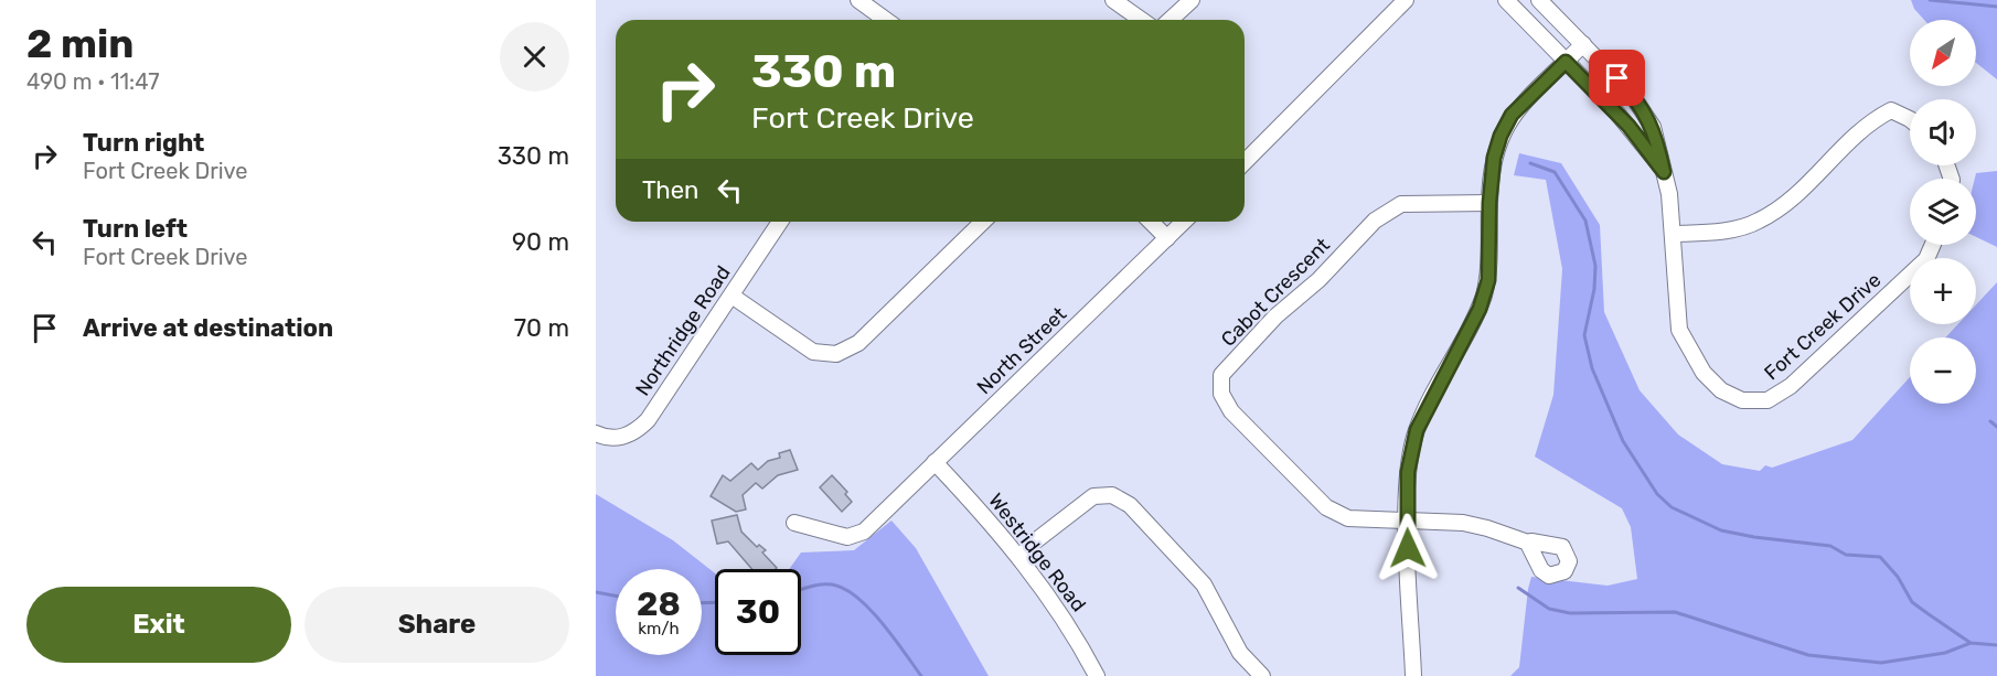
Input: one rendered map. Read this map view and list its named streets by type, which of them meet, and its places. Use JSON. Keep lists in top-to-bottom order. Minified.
{"streets":{"street":["Cabot Crescent","Fort Creek Drive","Northridge Road","North Street","Westridge Road"]},"crossings":[["North Street","Westridge Road"]],"north":"bottom left","page":{"heading":["2 min","490 m · 11:47"],"map_buttons":["+","−"],"turn":["330 m","Fort Creek Drive"],"list":[{"name":"Turn right","note":"Fort Creek Drive","value":"330 m"},{"name":"Turn left","note":"Fort Creek Drive","value":"90 m"},{"name":"Arrive at destination","value":"70 m"}],"then":"Then","speed":"28 km/h","limit":"30","buttons":["Exit","Share"]}}
